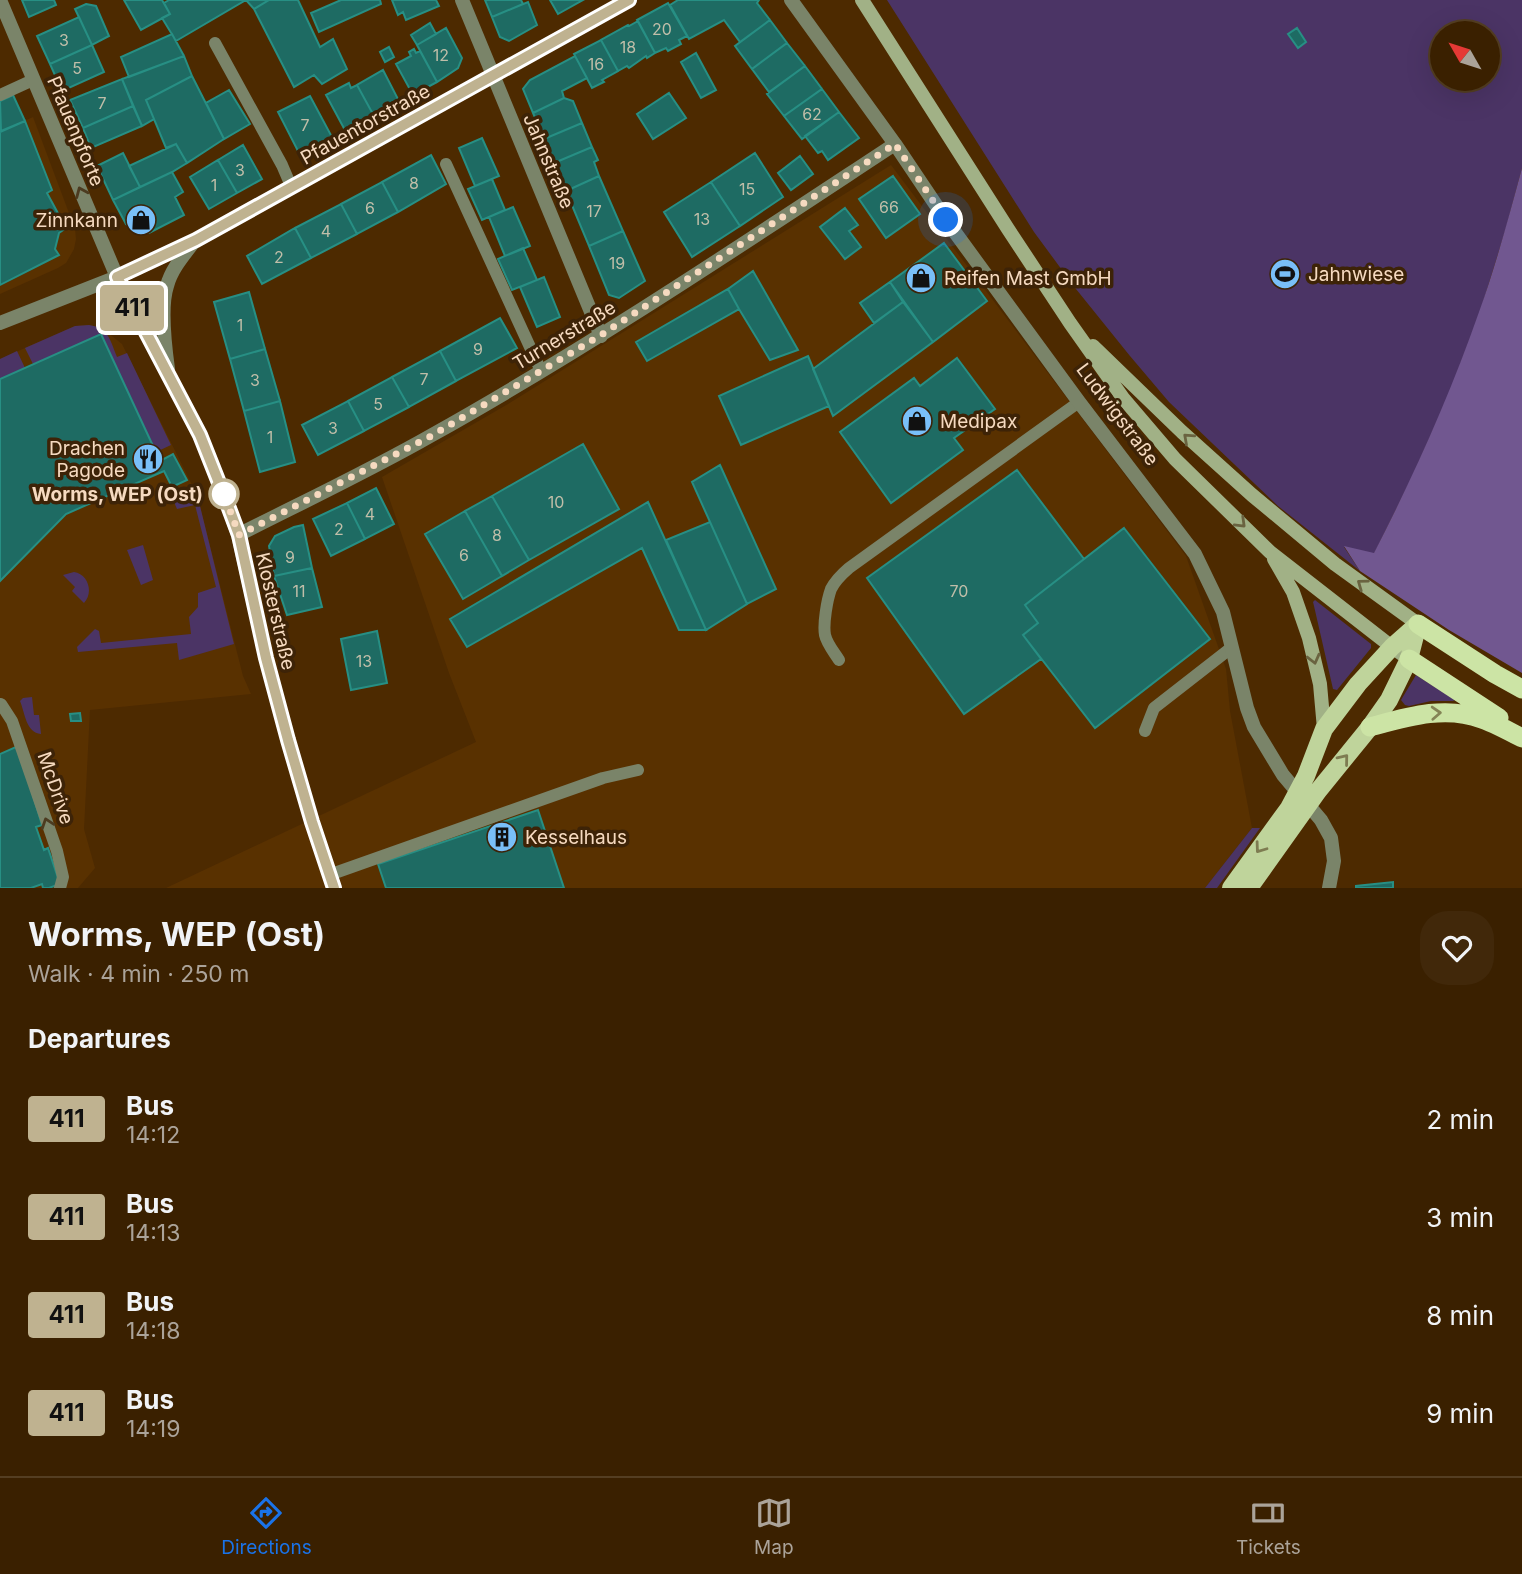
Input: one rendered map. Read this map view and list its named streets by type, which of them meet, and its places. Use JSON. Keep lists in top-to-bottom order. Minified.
{"streets":{"highway":["Ludwigstraße"],"street":["Pfauentorstraße","Pfauenpforte","Jahnstraße","Turnerstraße","Klosterstraße"],"lane":["McDrive"]},"crossings":[["Pfauentorstraße","Pfauenpforte"],["Pfauentorstraße","Jahnstraße"],["Pfauentorstraße","Klosterstraße"],["Pfauenpforte","Klosterstraße"],["Jahnstraße","Turnerstraße"],["Turnerstraße","Ludwigstraße"],["Turnerstraße","Klosterstraße"]],"one_way":["Pfauenpforte","McDrive"],"places":{"shop":["Zinnkann","Reifen Mast GmbH","Medipax"],"sports":["Jahnwiese"],"restaurant":["Drachen Pagode"],"other":["Worms, WEP (Ost)"],"building":["Kesselhaus"]},"lines":["bus line 411"],"house_numbers":["20","3","18","12","16","5","7","62","7","3","8","1","15","66","6","17","13","4","2","19","1","9","7","3","5","3","1","10","4","2","8","6","9","11","70","13"],"north":"top left","page":{"on_map":"411","heading":[["Worms, WEP (Ost)","Walk · 4 min · 250 m"],"Departures"],"list":[{"mark":"411","name":"Bus","note":"14:12","value":"2 min"},{"mark":"411","name":"Bus","note":"14:13","value":"3 min"},{"mark":"411","name":"Bus","note":"14:18","value":"8 min"},{"mark":"411","name":"Bus","note":"14:19","value":"9 min"}],"tabs":["Directions","Map","Tickets"]}}
